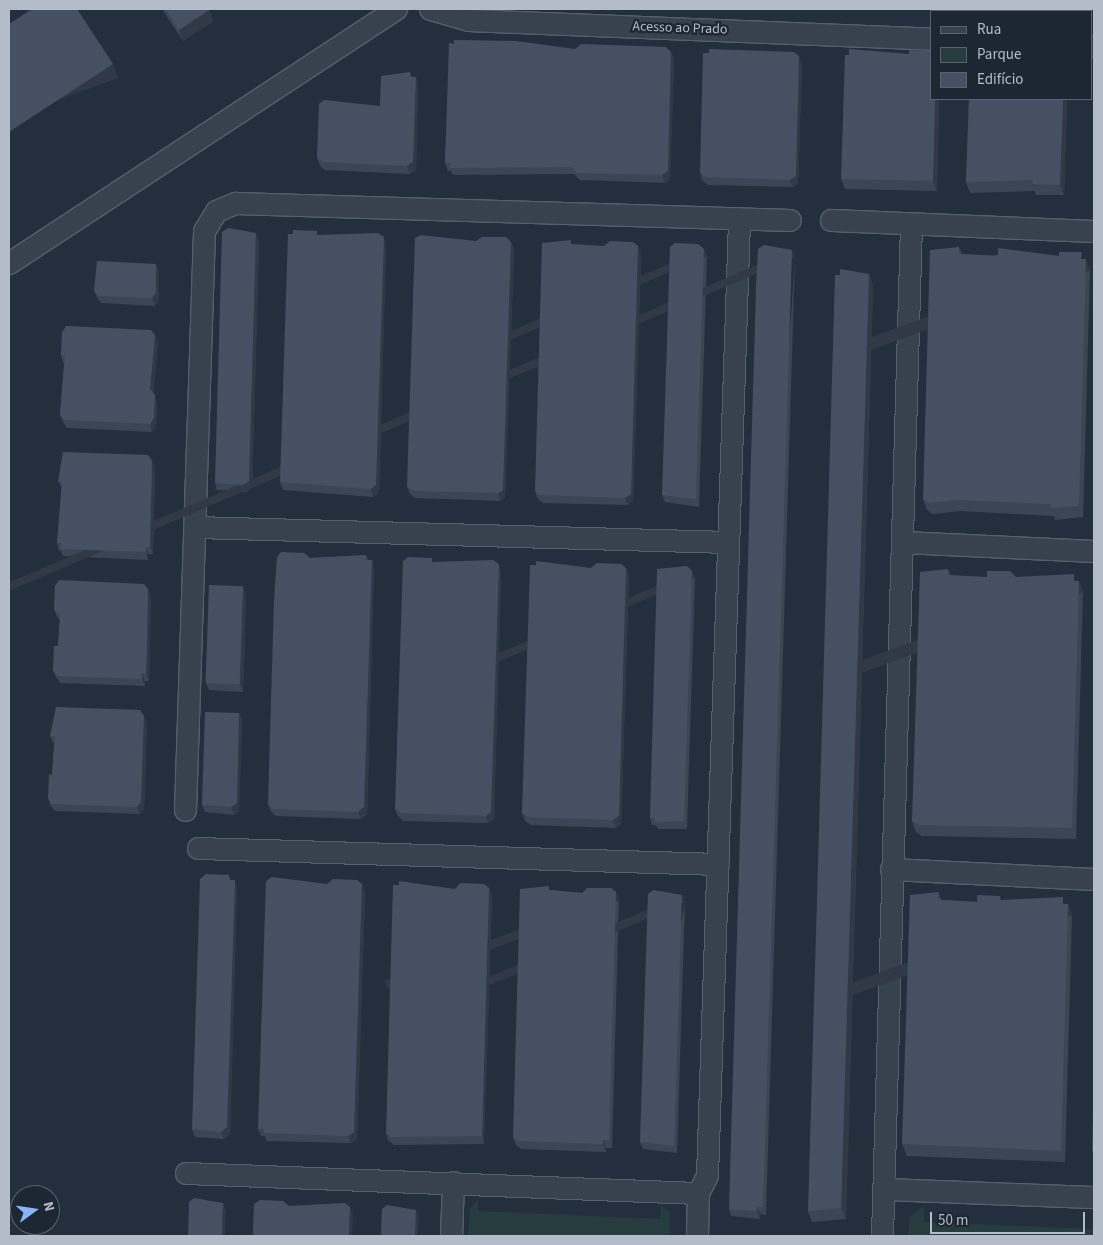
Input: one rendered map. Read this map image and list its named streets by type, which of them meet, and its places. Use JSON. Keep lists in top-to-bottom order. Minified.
{"streets":{"street":["Acesso ao Prado"]},"legend":["Rua","Parque","Edifício"],"scale_bar":"50 m","north":"right"}
